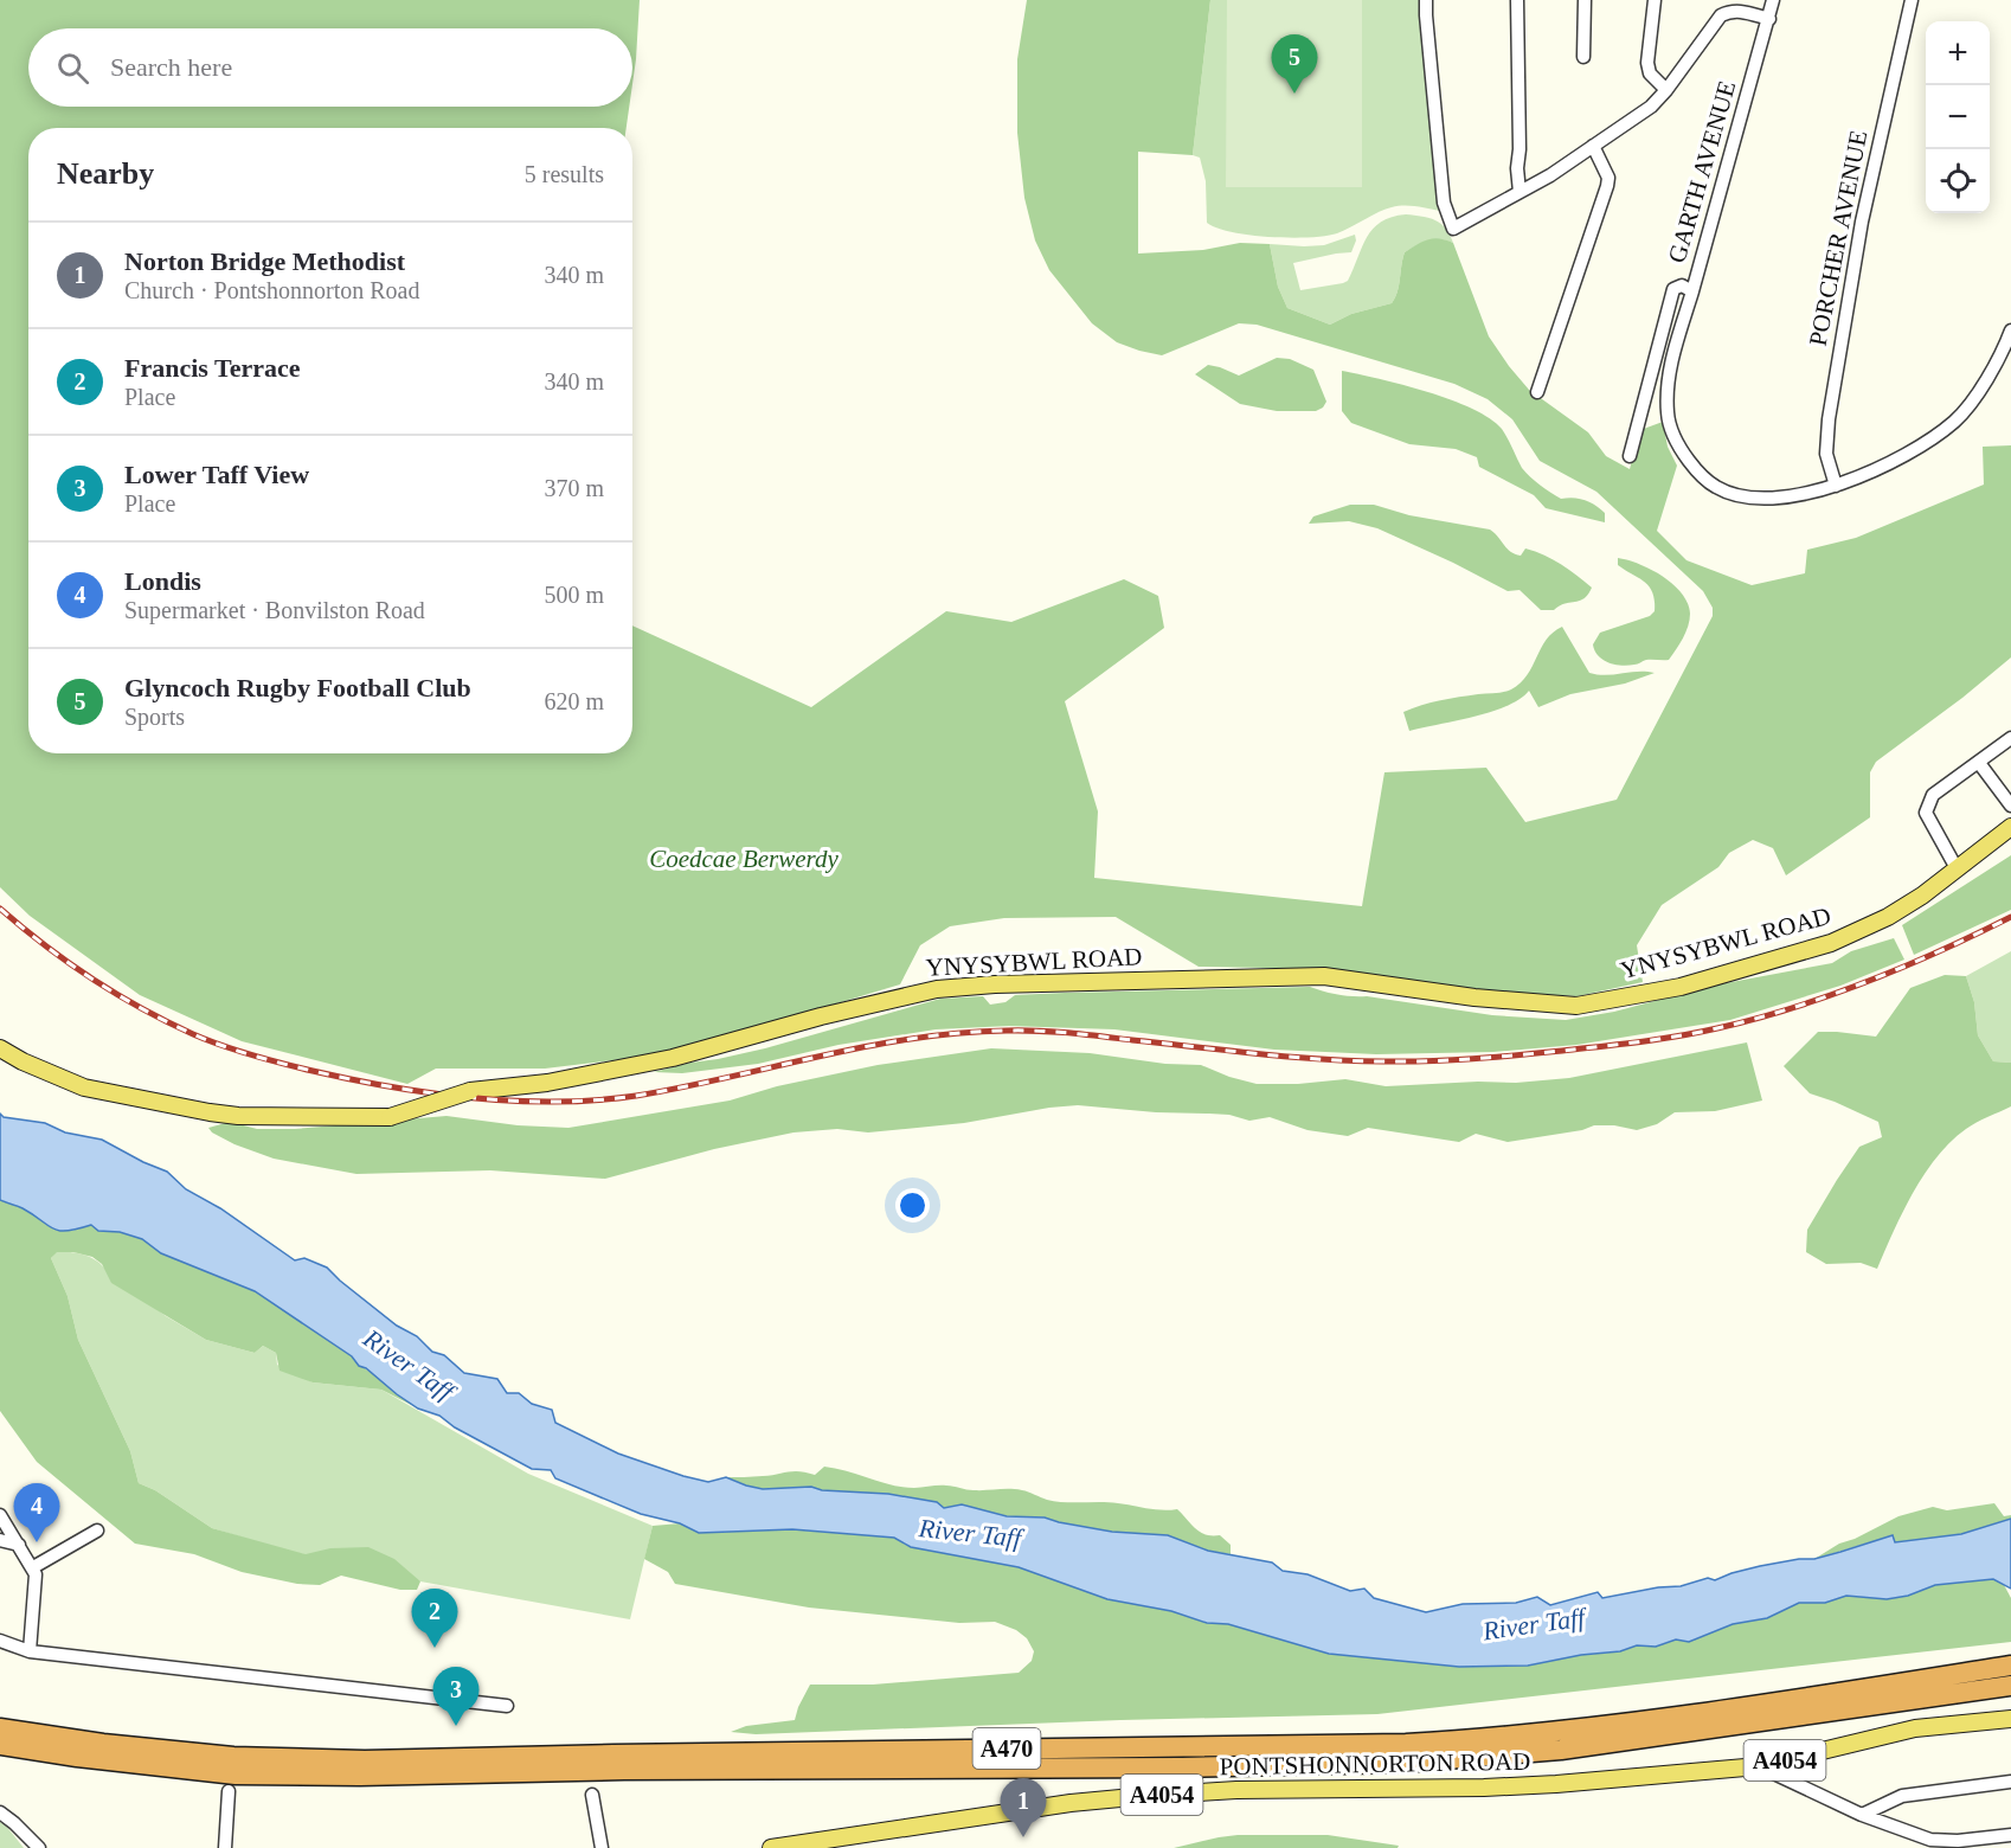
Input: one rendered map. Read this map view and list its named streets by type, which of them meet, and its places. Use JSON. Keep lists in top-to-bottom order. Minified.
{"streets":{"highway":["A470"],"main road":["YNYSYBWL ROAD","A4054","PONTSHONNORTON ROAD"],"street":["GARTH AVENUE","PORCHER AVENUE"]},"crossings":[["A4054","PONTSHONNORTON ROAD"]],"water":["River Taff"],"parks":["Coedcae Berwerdy"],"page":{"map_buttons":["+","−"],"search":"Search here","pins":["5","4","2","3","1"],"heading":["Nearby","5 results"],"list":[{"mark":"1","name":"Norton Bridge Methodist","note":"Church · Pontshonnorton Road","value":"340 m"},{"mark":"2","name":"Francis Terrace","note":"Place","value":"340 m"},{"mark":"3","name":"Lower Taff View","note":"Place","value":"370 m"},{"mark":"4","name":"Londis","note":"Supermarket · Bonvilston Road","value":"500 m"},{"mark":"5","name":"Glyncoch Rugby Football Club","note":"Sports","value":"620 m"}]}}
